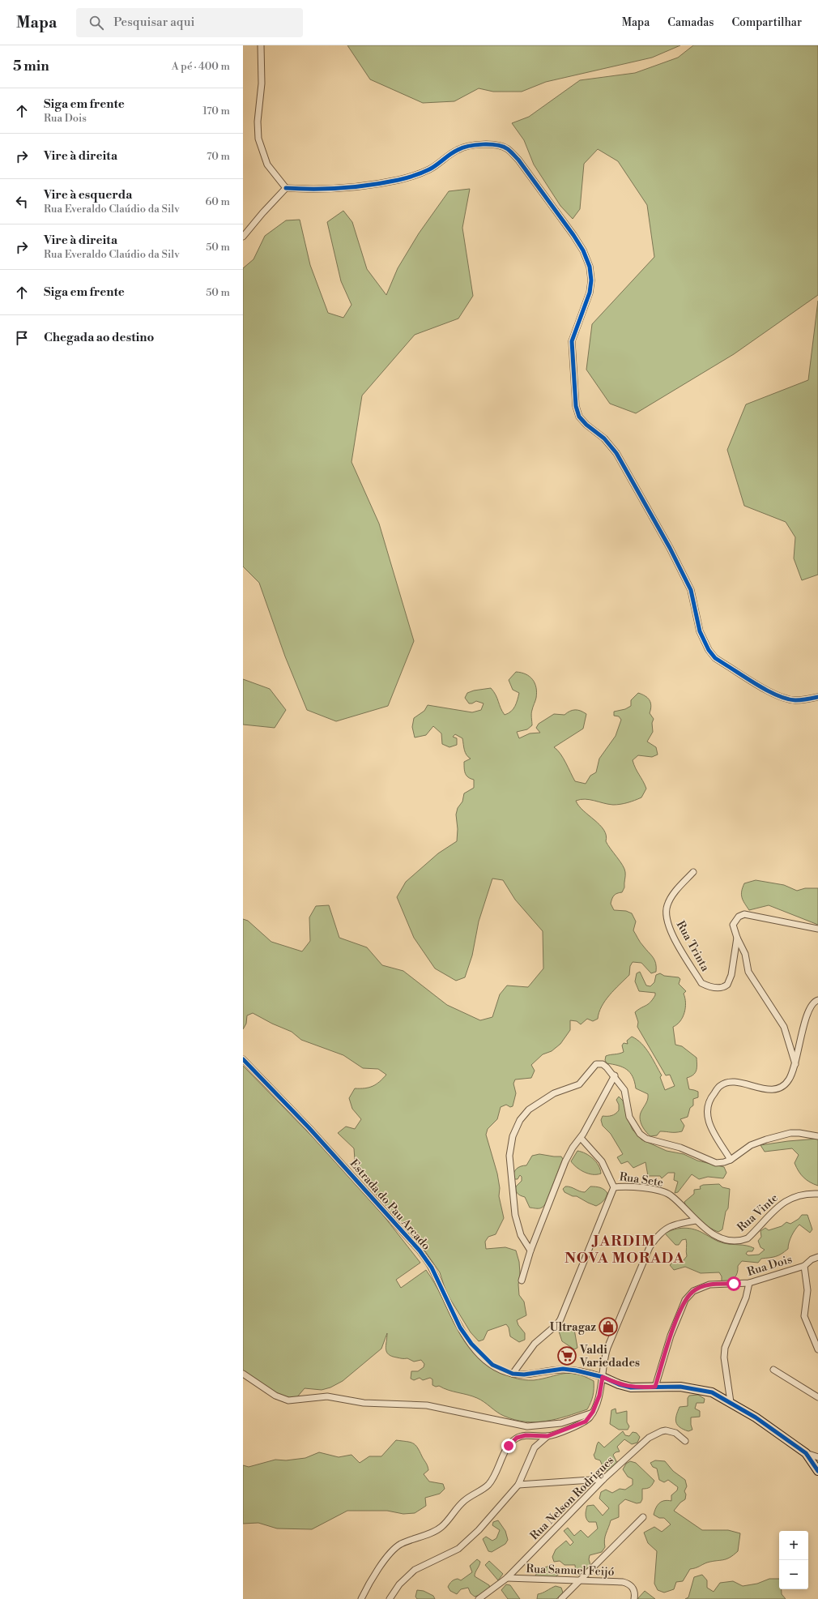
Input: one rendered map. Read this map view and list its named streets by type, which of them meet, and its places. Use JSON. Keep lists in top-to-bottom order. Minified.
{"streets":{"street":["Rua Trinta","Rua Sete","Estrada do Pau Arcado","Rua Vinte","Rua Dois","Rua Nelson Rodrigues","Rua Samuel Feijó"]},"crossings":[["Rua Sete","Rua Vinte"],["Rua Nelson Rodrigues","Rua Samuel Feijó"]],"districts":["JARDIM NOVA MORADA"],"places":{"shop":["Ultragaz"],"supermarket":["Valdi Variedades"]},"page":{"header":"Mapa","search":"Pesquisar aqui","nav":["Mapa","Camadas","Compartilhar"],"heading":["5 min","A pé · 400 m"],"list":[["Siga em frente","Rua Dois","170 m"],["Vire à direita","70 m"],["Vire à esquerda","Rua Everaldo Claúdio da Silv","60 m"],["Vire à direita","Rua Everaldo Claúdio da Silv","50 m"],["Siga em frente","50 m"],"Chegada ao destino"],"map_buttons":["+","−"]}}
